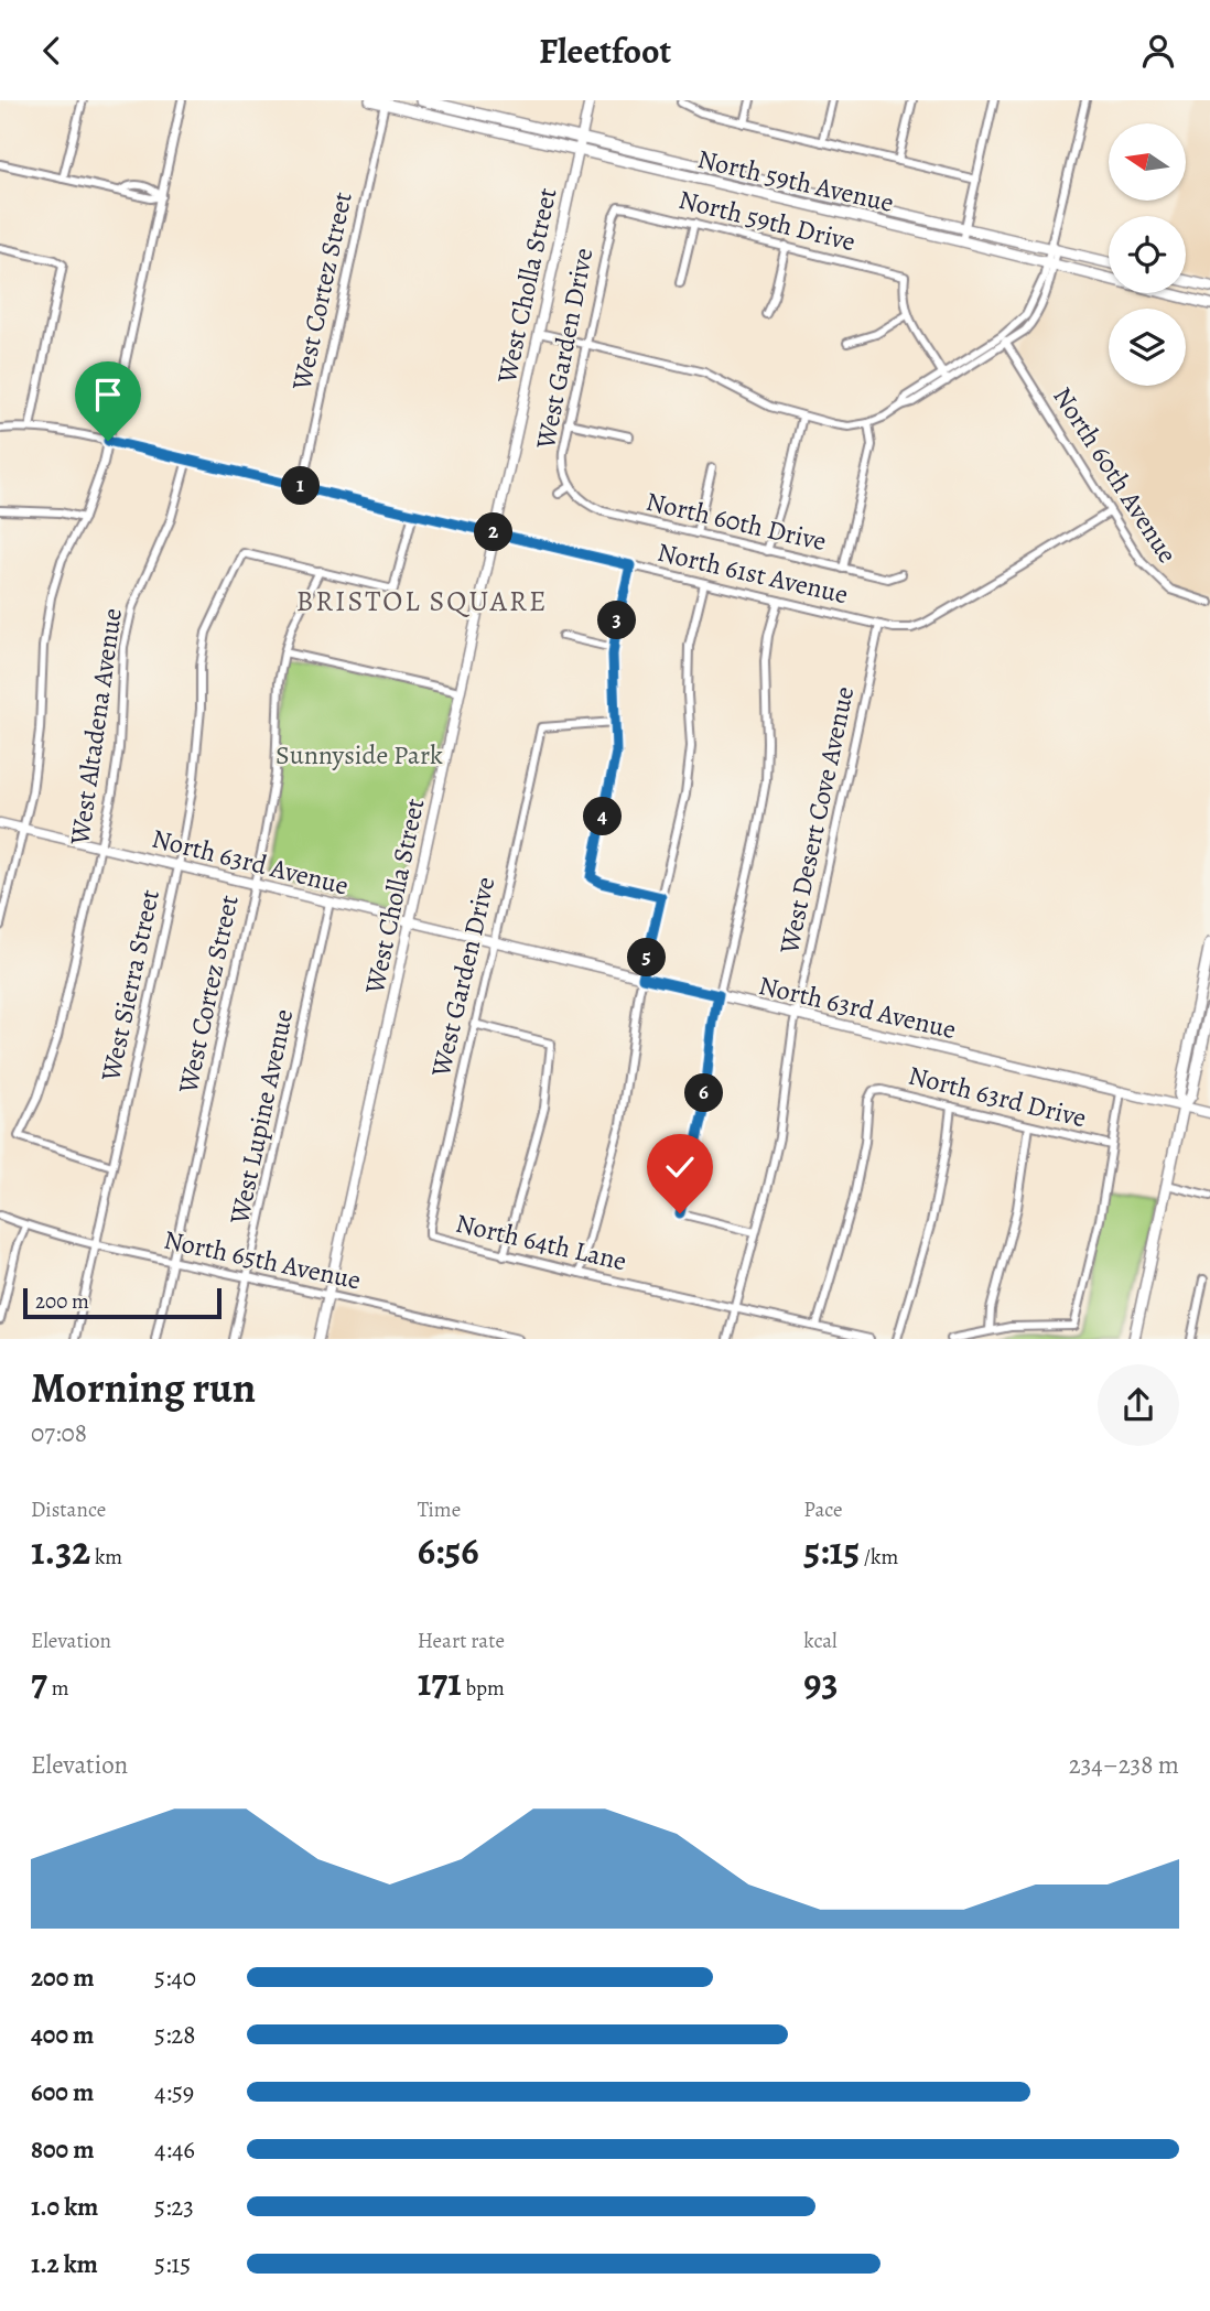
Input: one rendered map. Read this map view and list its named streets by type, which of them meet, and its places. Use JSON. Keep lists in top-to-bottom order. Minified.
{"streets":{"main road":["North 59th Avenue"],"street":["North 59th Drive","West Cholla Street","West Cortez Street","West Garden Drive","North 60th Avenue","North 60th Drive","North 61st Avenue","West Altadena Avenue","West Desert Cove Avenue","North 63rd Avenue","West Sierra Street","North 63rd Drive","West Lupine Avenue","North 64th Lane","North 65th Avenue"]},"crossings":[["North 59th Avenue","West Cholla Street"],["North 59th Avenue","West Cortez Street"],["North 59th Drive","West Garden Drive"],["West Cholla Street","North 61st Avenue"],["West Cholla Street","North 63rd Avenue"],["West Cholla Street","North 65th Avenue"],["West Cortez Street","North 61st Avenue"],["West Cortez Street","North 63rd Avenue"],["West Cortez Street","West Sierra Street"],["West Cortez Street","North 65th Avenue"],["West Garden Drive","North 60th Drive"],["West Garden Drive","North 63rd Avenue"],["West Garden Drive","North 64th Lane"],["North 60th Avenue","North 61st Avenue"],["North 61st Avenue","West Altadena Avenue"],["North 61st Avenue","West Desert Cove Avenue"],["West Altadena Avenue","North 63rd Avenue"],["West Altadena Avenue","West Sierra Street"],["West Desert Cove Avenue","North 63rd Avenue"],["West Desert Cove Avenue","North 64th Lane"],["North 63rd Avenue","West Sierra Street"],["North 63rd Avenue","West Lupine Avenue"],["West Sierra Street","North 65th Avenue"],["North 63rd Drive","North 64th Lane"],["West Lupine Avenue","North 65th Avenue"]],"districts":["BRISTOL SQUARE"],"parks":["Sunnyside Park"],"scale_bar":"200 m","north":"left","page":{"header":"Fleetfoot","pins":["1","2","3","4","5","6"],"scale":"200 m","heading":["Morning run","07:08"],"stats":[["Distance","1.32 km"],["Time","6:56"],["Pace","5:15 /km"],["Elevation","7 m"],["Heart rate","171 bpm"],["kcal","93"]],"chart":["Elevation","234–238 m"],"list":[{"name":"200 m","note":"5:40"},{"name":"400 m","note":"5:28"},{"name":"600 m","note":"4:59"},{"name":"800 m","note":"4:46"},{"name":"1.0 km","note":"5:23"},{"name":"1.2 km","note":"5:15"}]}}
